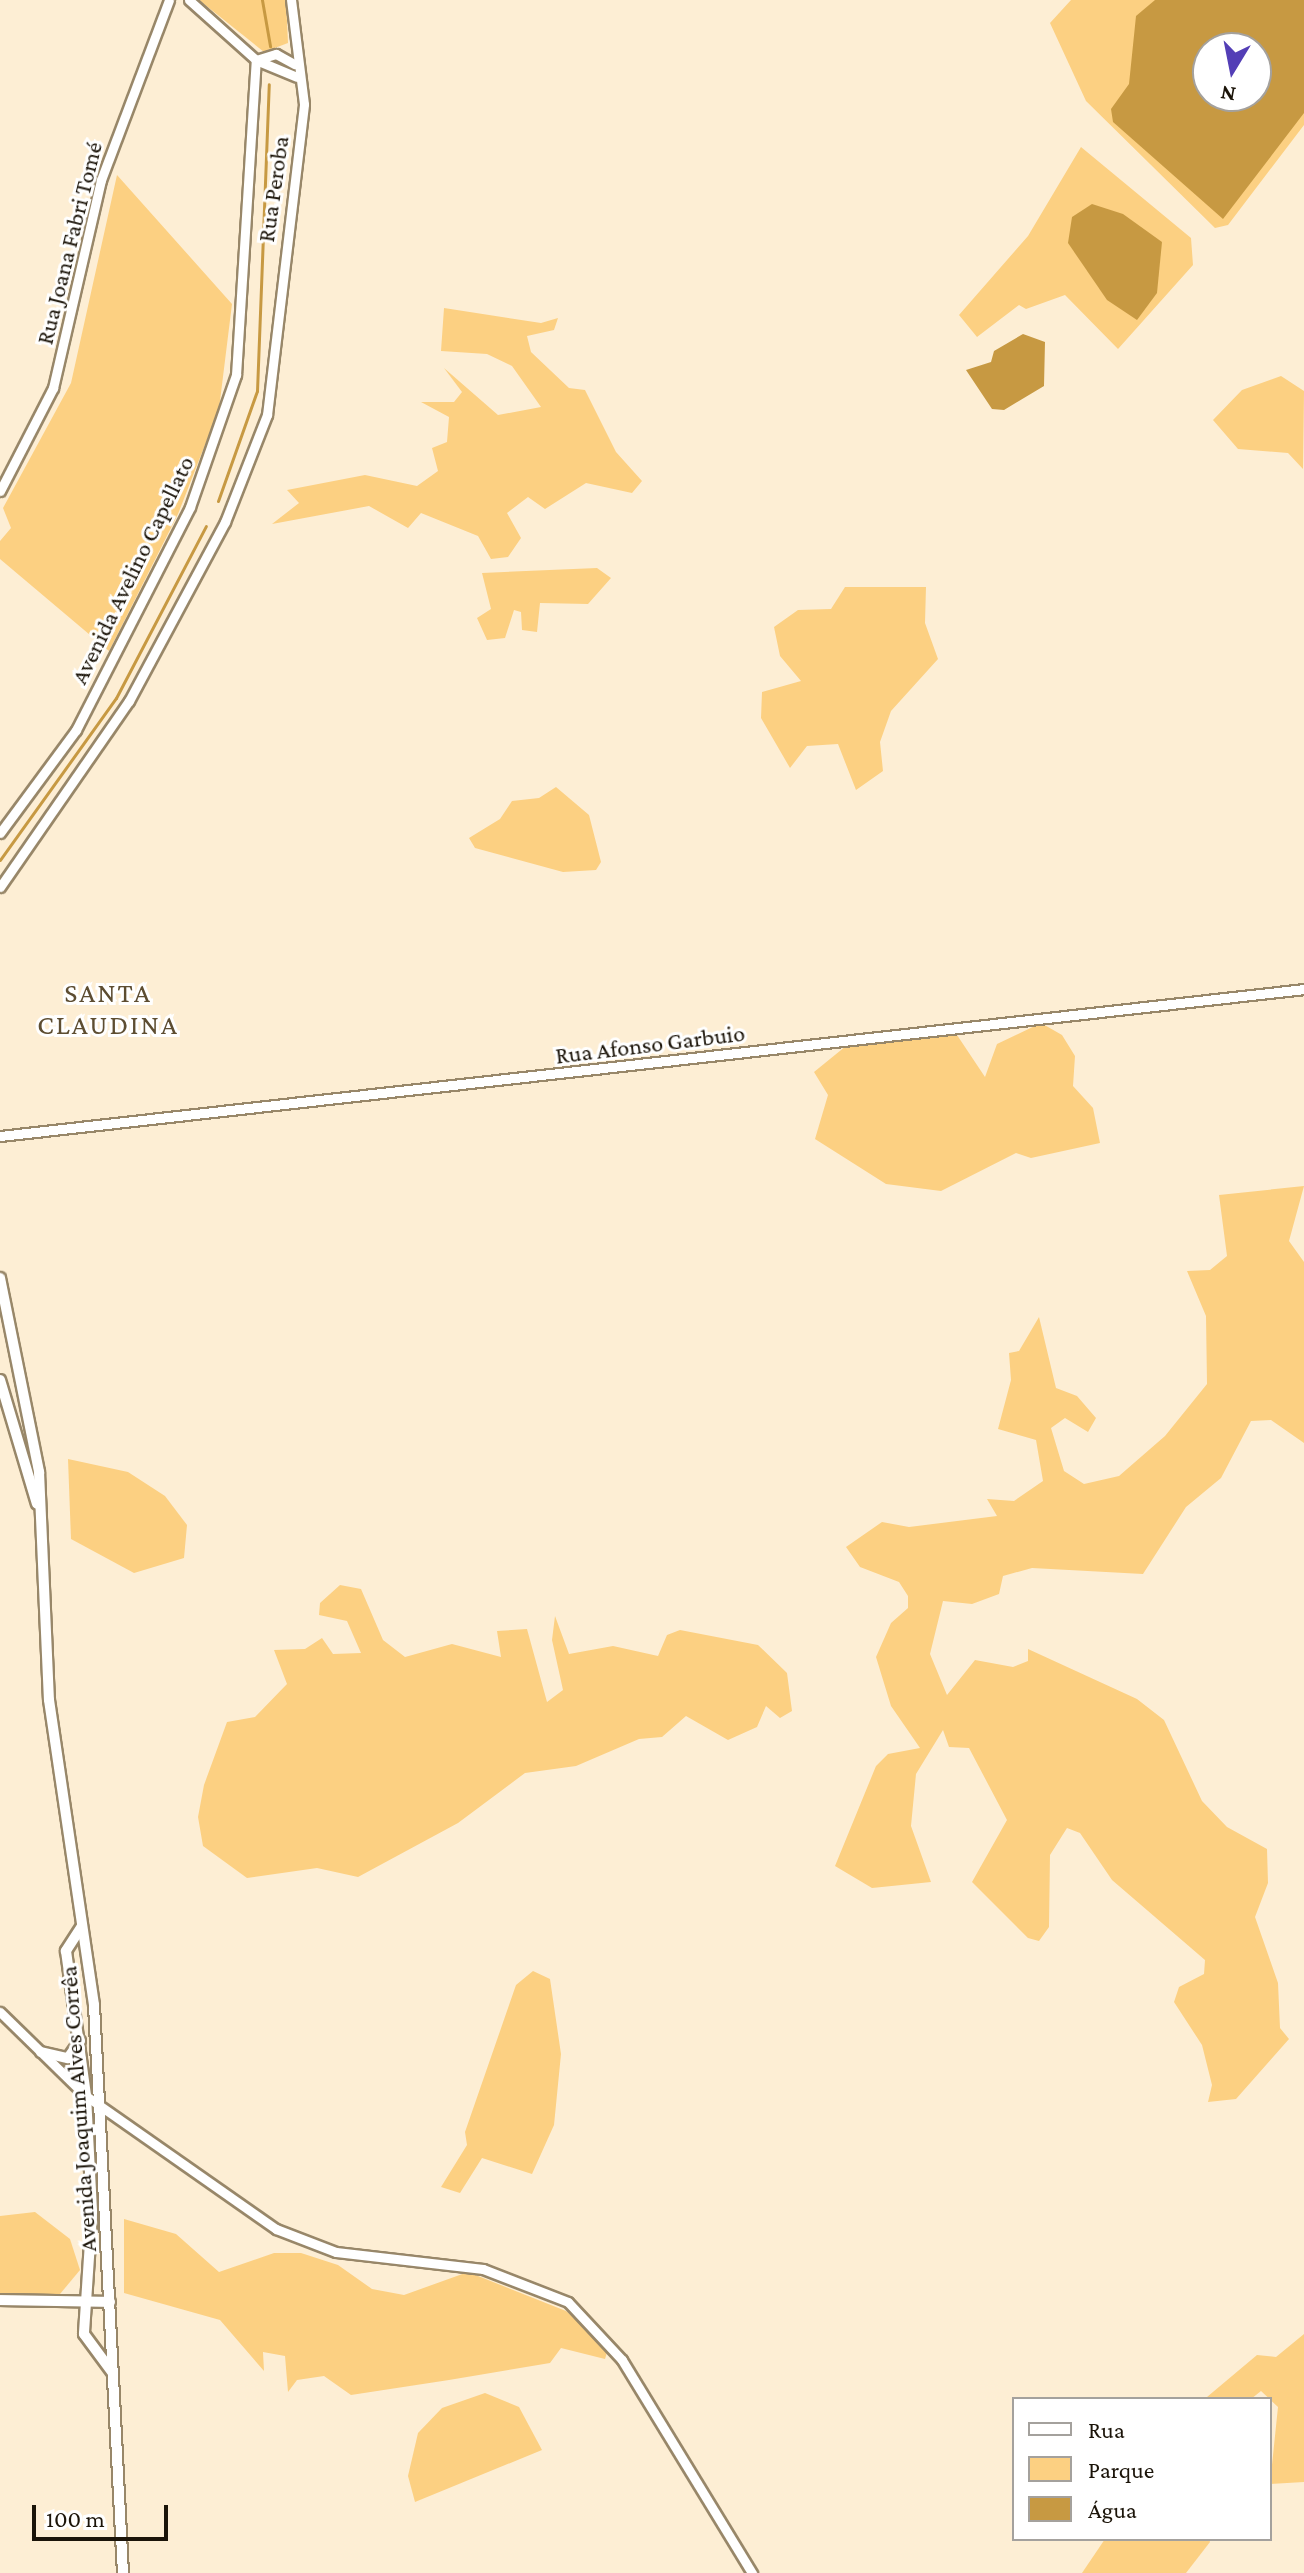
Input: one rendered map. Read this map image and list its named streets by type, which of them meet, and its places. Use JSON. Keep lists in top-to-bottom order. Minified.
{"streets":{"main road":["Avenida Joaquim Alves Corrêa"],"street":["Rua Peroba","Rua Joana Fabri Tomé","Avenida Avelino Capellato","Rua Afonso Garbuio"]},"districts":["SANTA CLAUDINA"],"legend":["Rua","Parque","Água"],"scale_bar":"100 m","north":"bottom"}
